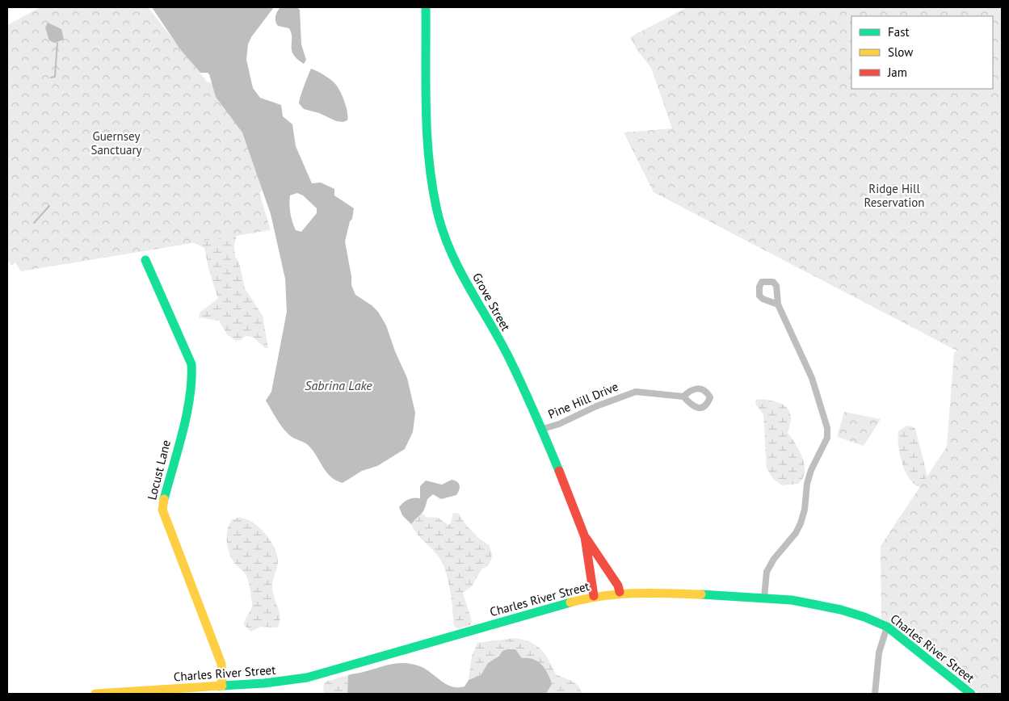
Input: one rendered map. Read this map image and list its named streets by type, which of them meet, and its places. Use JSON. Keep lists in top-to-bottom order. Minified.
{"streets":{"street":["Grove Street","Pine Hill Drive","Locust Lane","Charles River Street"]},"crossings":[["Grove Street","Pine Hill Drive"],["Grove Street","Charles River Street"],["Locust Lane","Charles River Street"]],"water":["Sabrina Lake"],"parks":["Guernsey Sanctuary","Ridge Hill Reservation"],"legend":["Fast","Slow","Jam"]}
